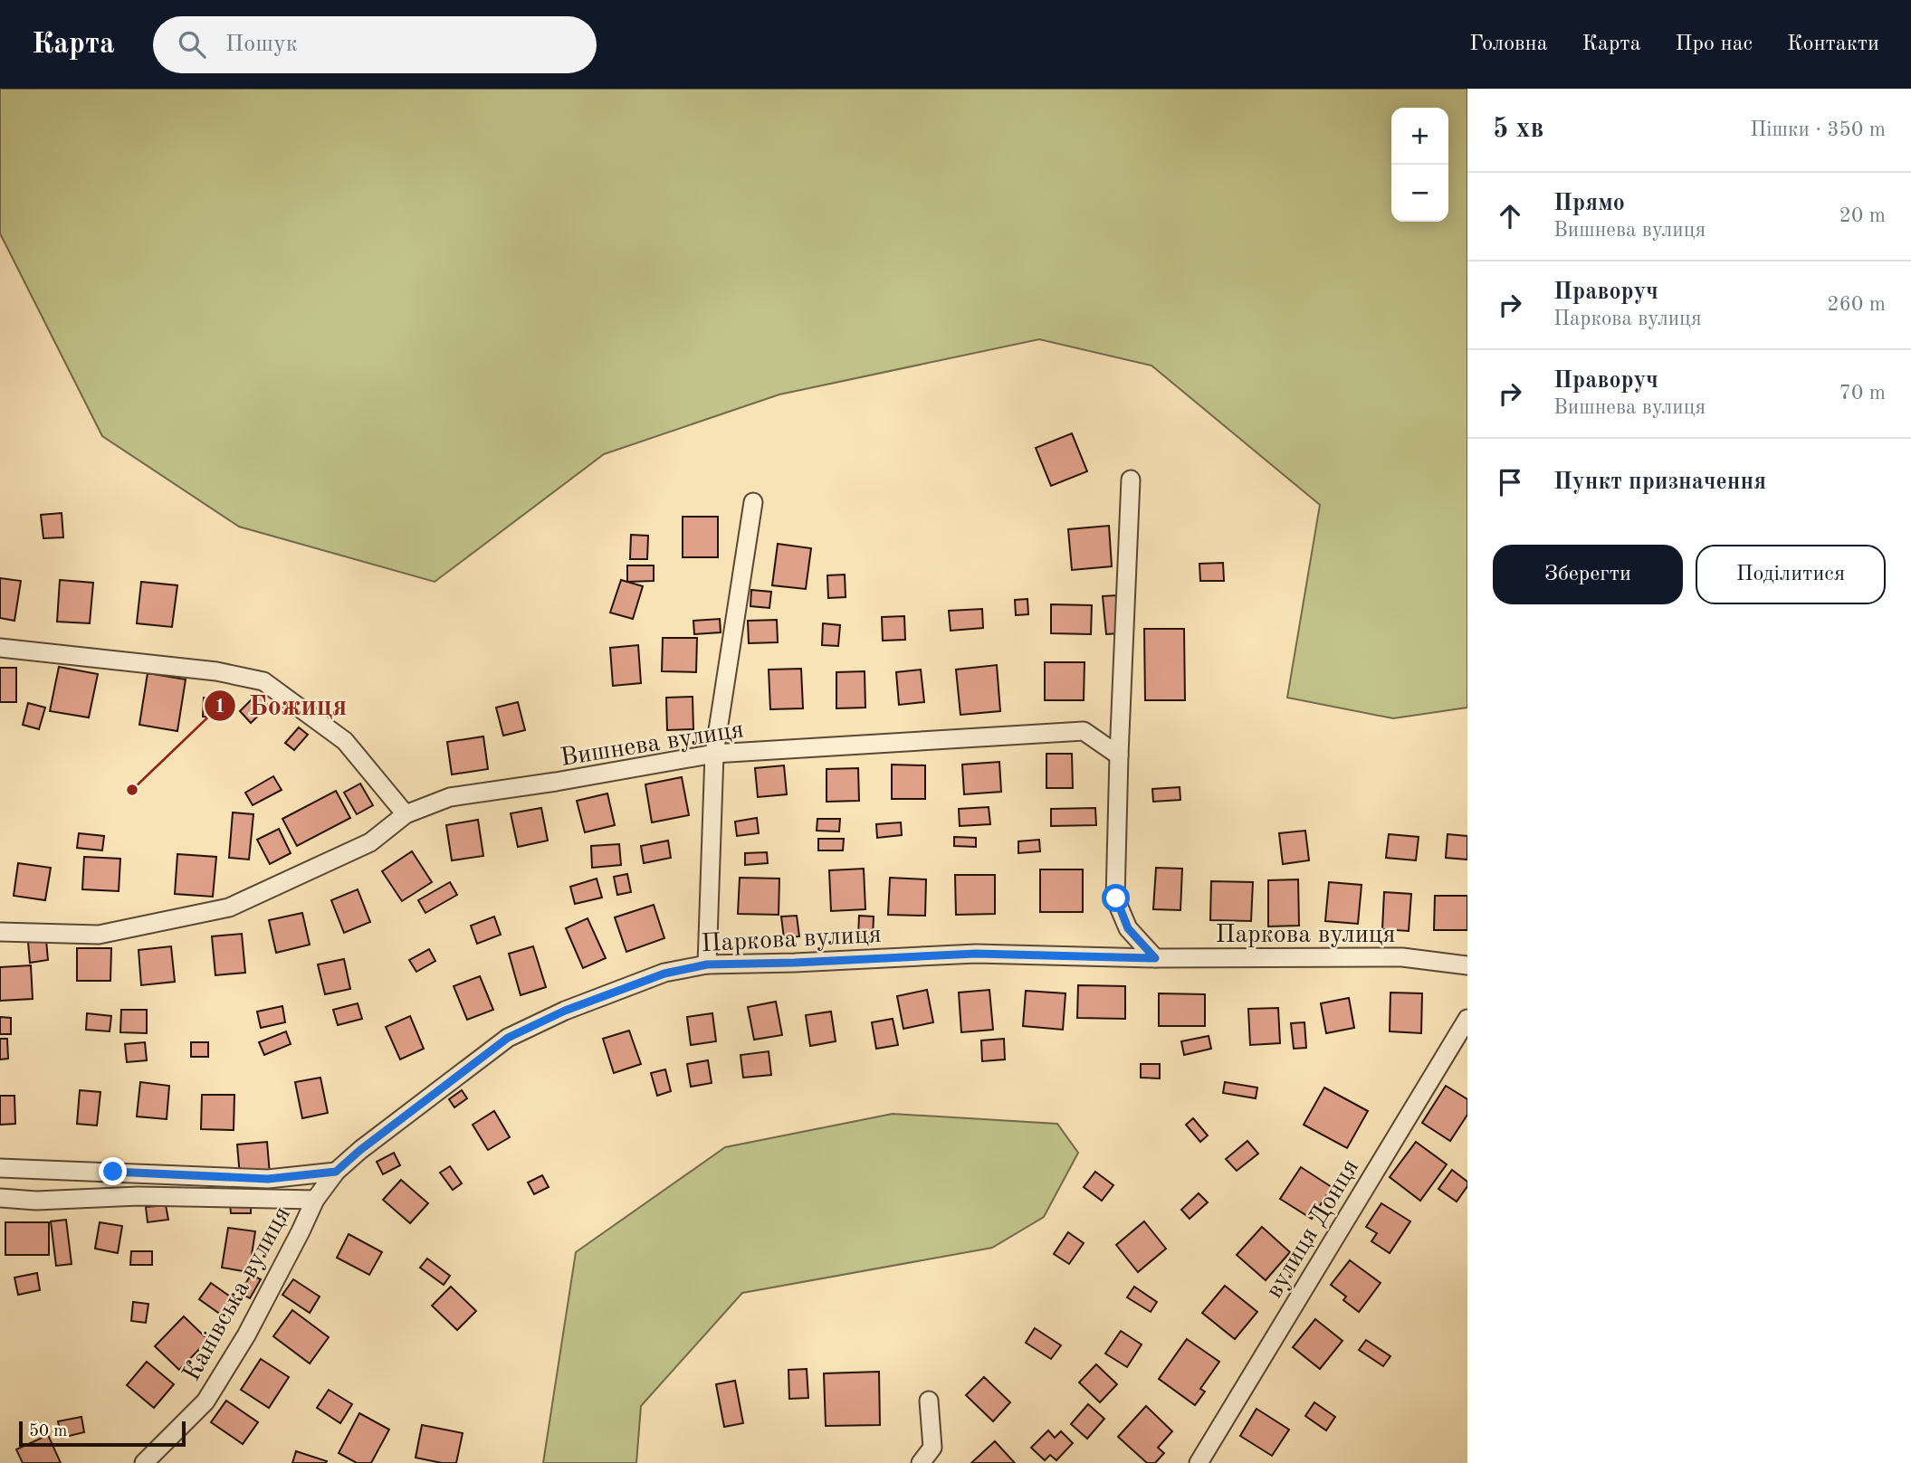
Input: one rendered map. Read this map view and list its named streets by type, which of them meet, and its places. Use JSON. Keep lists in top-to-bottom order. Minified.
{"streets":{"street":["Вишнева вулиця","Паркова вулиця","вулиця Донця","Канівська вулиця"]},"crossings":[["Паркова вулиця","Канівська вулиця"]],"places":["Божиця"],"scale_bar":"50 m","page":{"header":"Карта","search":"Пошук","nav":["Головна","Карта","Про нас","Контакти"],"heading":["5 хв","Пішки · 350 m"],"map_buttons":["+","−"],"list":[["Прямо","Вишнева вулиця","20 m"],["Праворуч","Паркова вулиця","260 m"],["Праворуч","Вишнева вулиця","70 m"],"Пункт призначення"],"buttons":["Зберегти","Поділитися"],"scale":"50 m"}}
